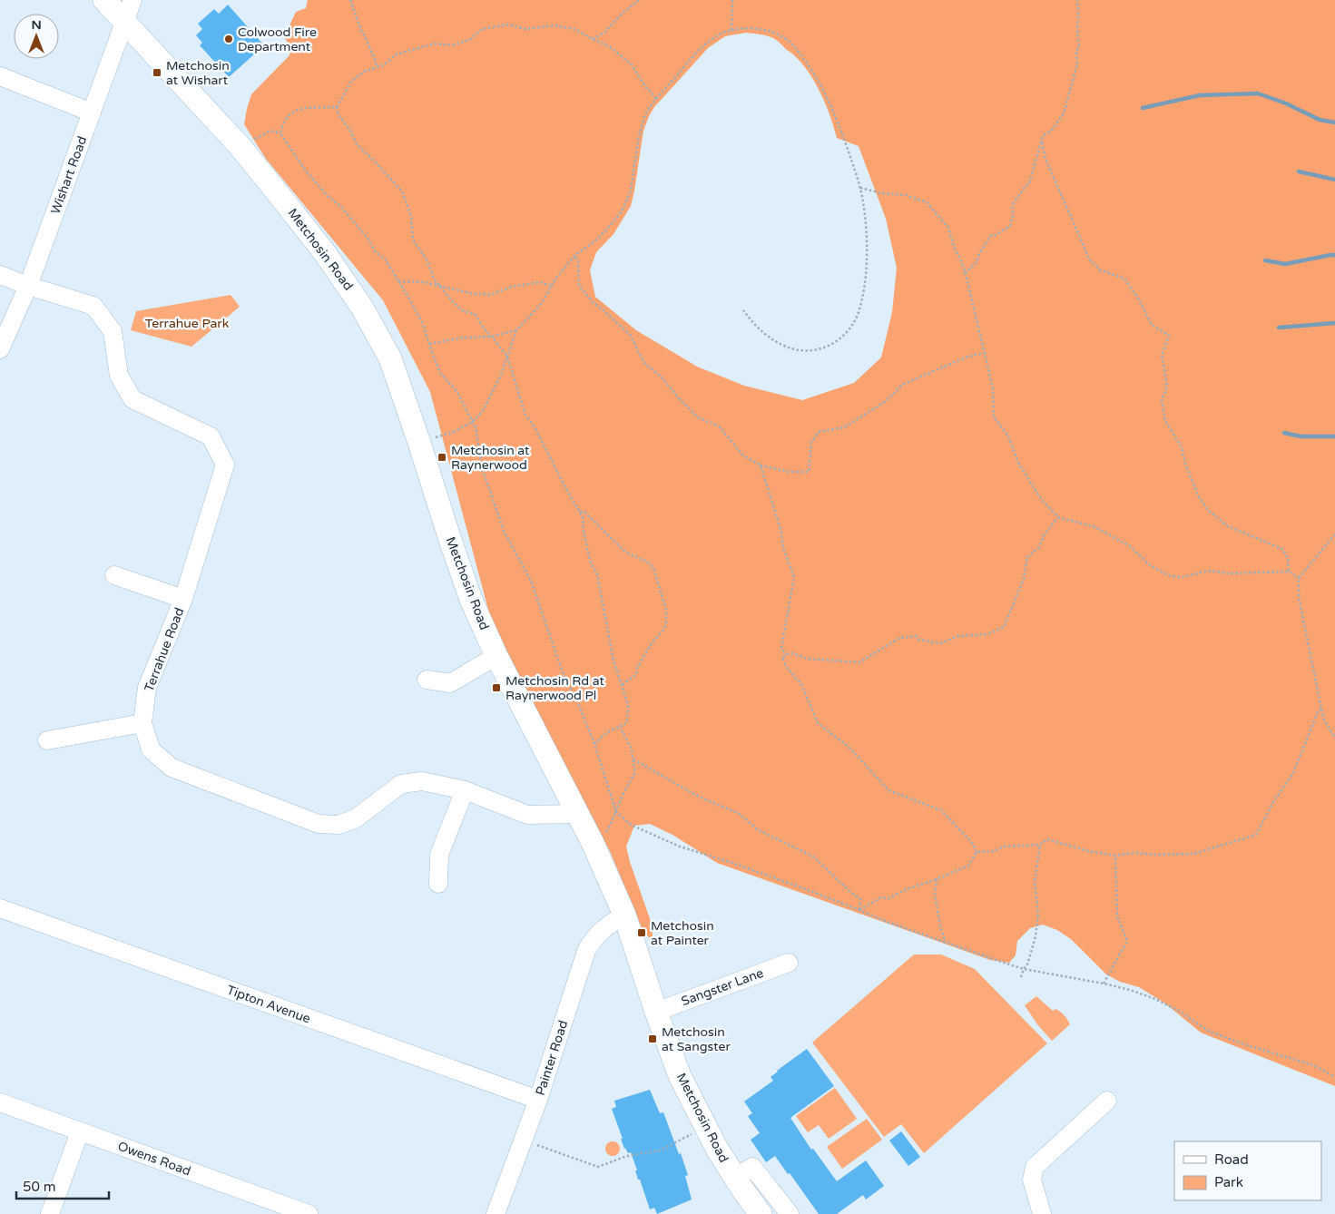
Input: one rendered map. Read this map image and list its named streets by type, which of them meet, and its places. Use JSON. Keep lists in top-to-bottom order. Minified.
{"streets":{"main road":["Metchosin Road"],"street":["Wishart Road","Terrahue Road","Sangster Lane","Tipton Avenue","Painter Road","Owens Road"]},"crossings":[["Wishart Road","Metchosin Road"],["Wishart Road","Terrahue Road"],["Metchosin Road","Terrahue Road"],["Metchosin Road","Sangster Lane"],["Metchosin Road","Painter Road"],["Tipton Avenue","Painter Road"]],"parks":["Terrahue Park"],"places":{"other":["Colwood Fire Department"],"transit":["Metchosin at Wishart","Metchosin at Raynerwood","Metchosin Rd at Raynerwood Pl","Metchosin at Painter","Metchosin at Sangster"]},"legend":["Road","Park"],"scale_bar":"50 m","north":"top"}
